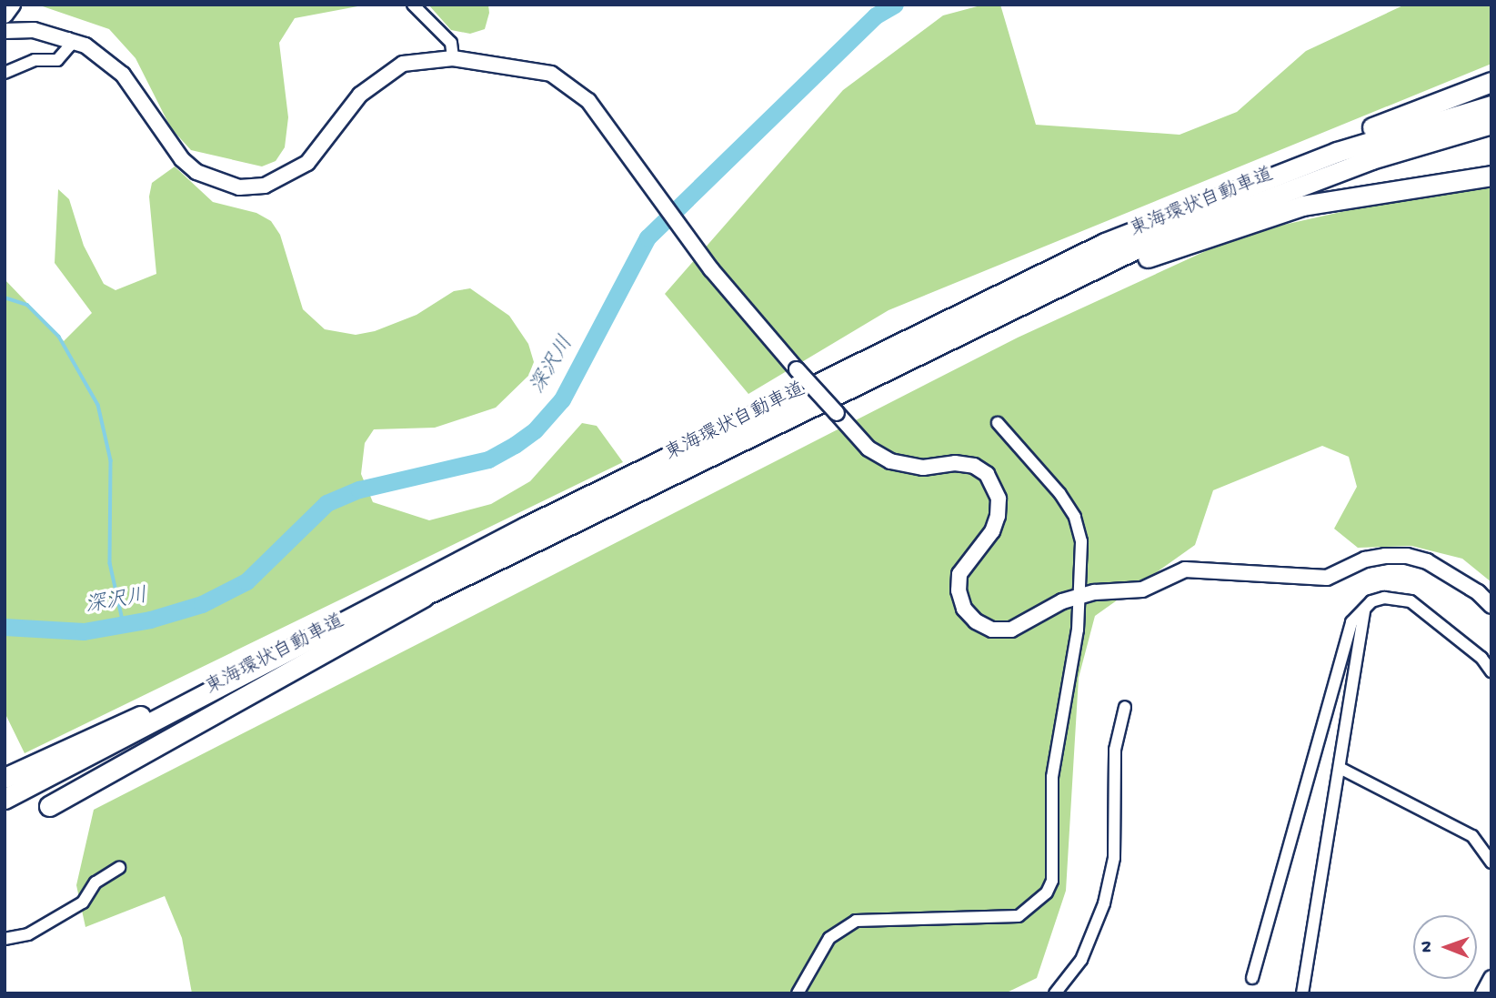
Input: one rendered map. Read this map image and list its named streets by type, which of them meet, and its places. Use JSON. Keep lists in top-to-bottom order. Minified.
{"streets":{"highway":["東海環状自動車道"]},"water":["深沢川"],"north":"left"}
